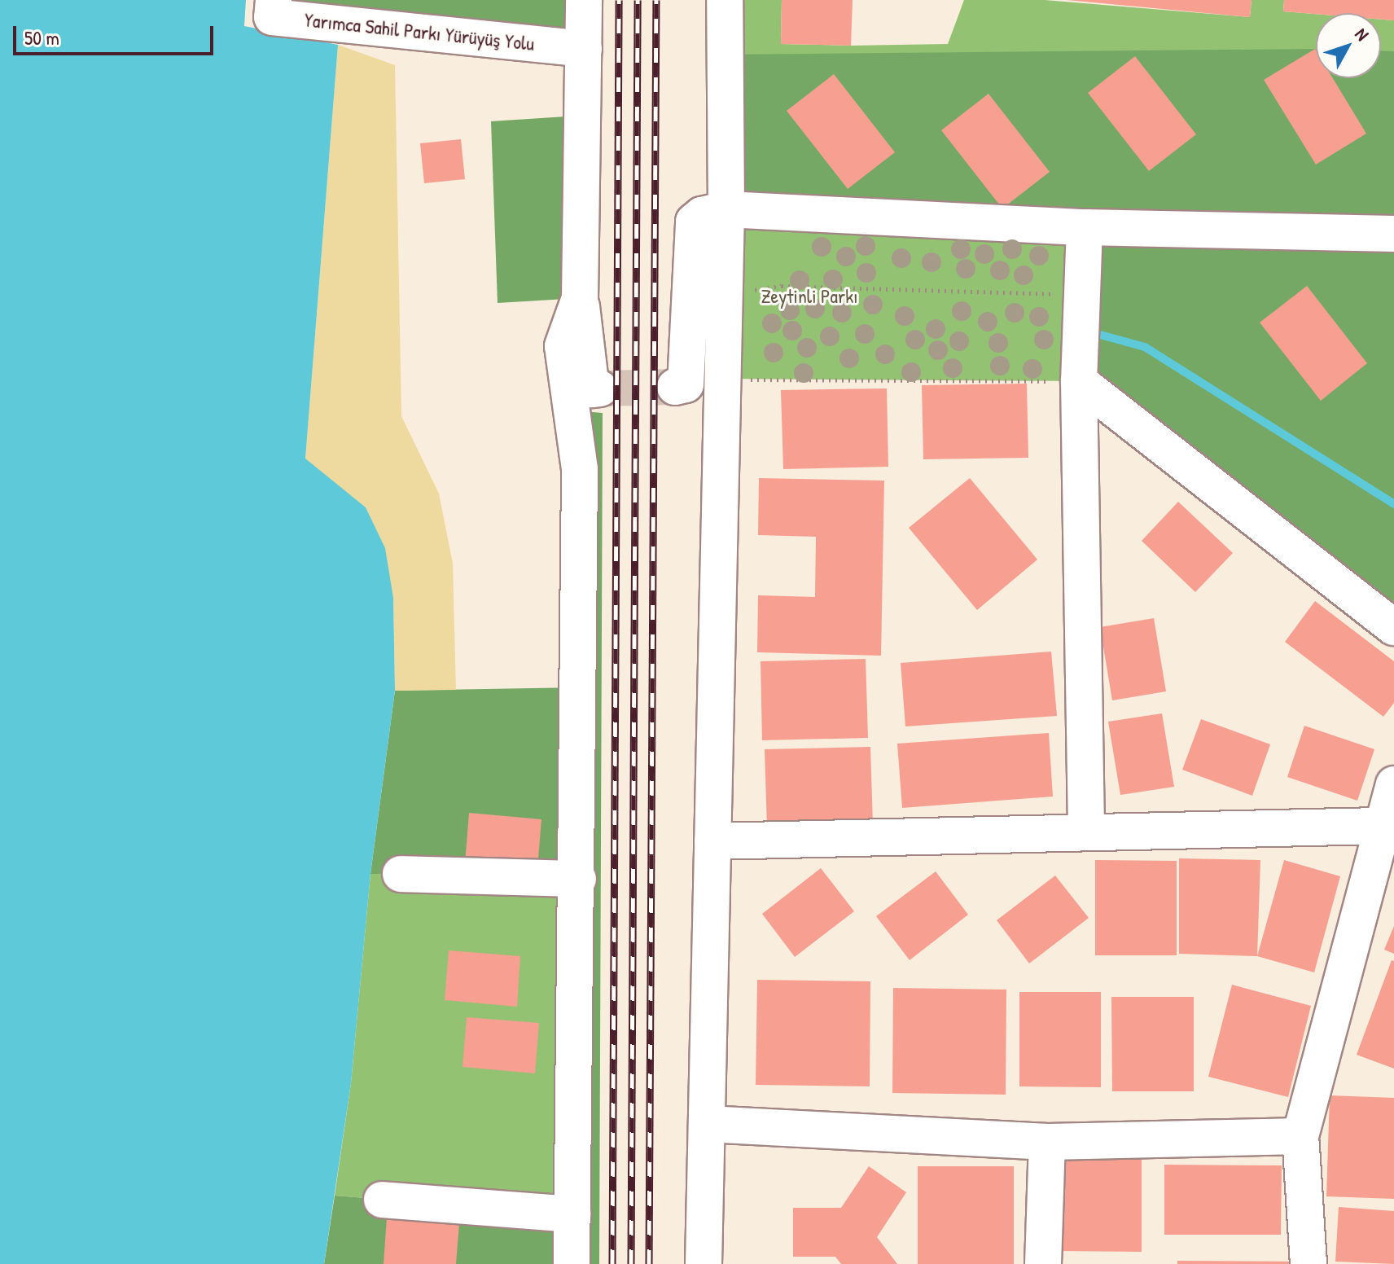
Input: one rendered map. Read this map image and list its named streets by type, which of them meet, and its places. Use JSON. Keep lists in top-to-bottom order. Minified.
{"streets":{"street":["Yarımca Sahil Parkı Yürüyüş Yolu"]},"parks":["Zeytinli Parkı"],"scale_bar":"50 m","north":"top right"}
